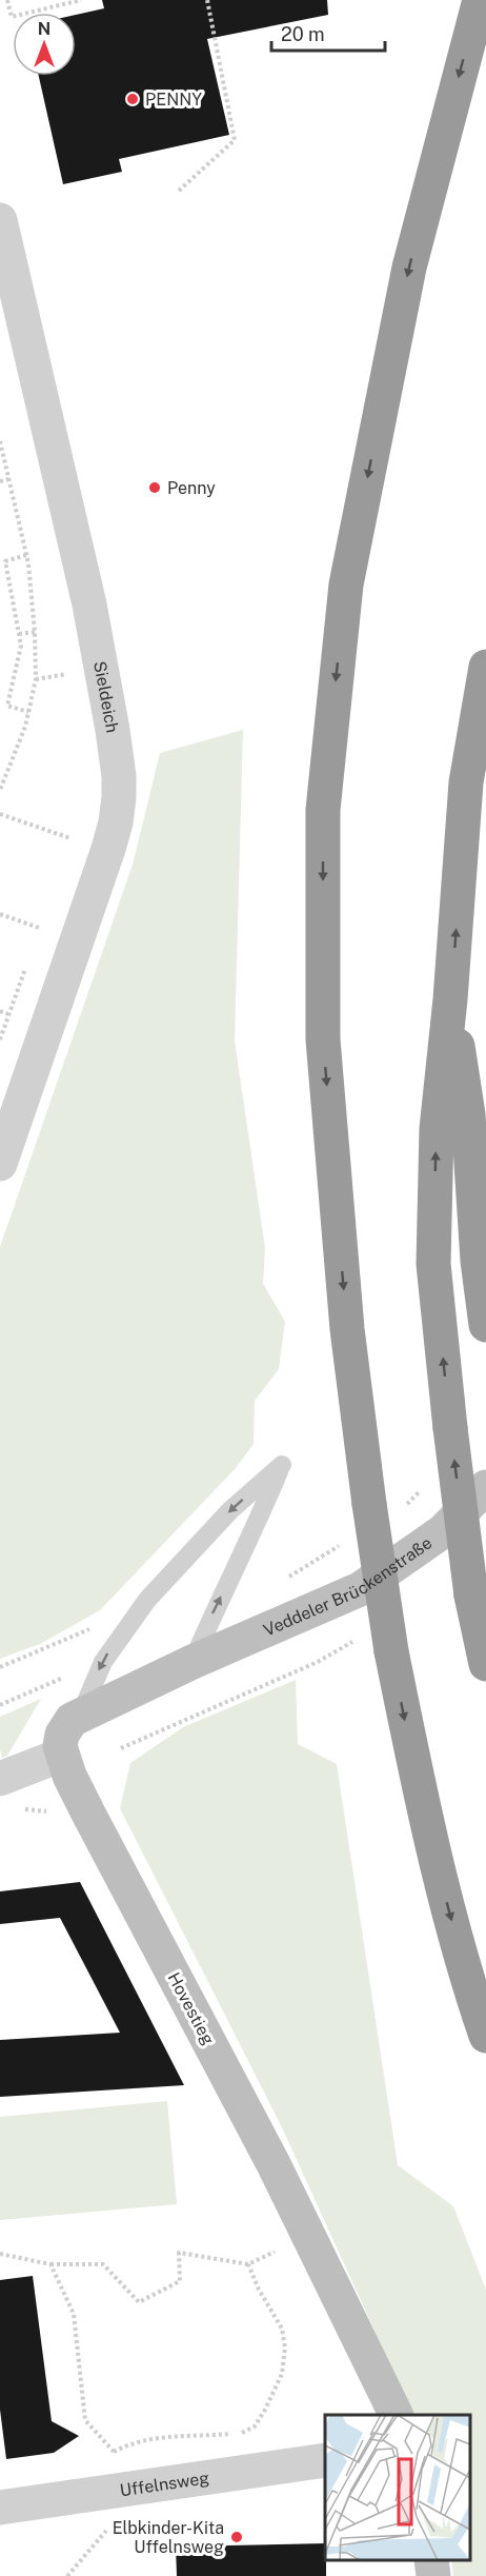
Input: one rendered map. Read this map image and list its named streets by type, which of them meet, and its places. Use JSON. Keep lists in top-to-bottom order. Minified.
{"streets":{"street":["Sieldeich","Veddeler Brückenstraße","Hovestieg","Uffelnsweg"]},"places":["PENNY","Penny","Elbkinder-Kita Uffelnsweg"],"scale_bar":"20 m","north":"top"}
